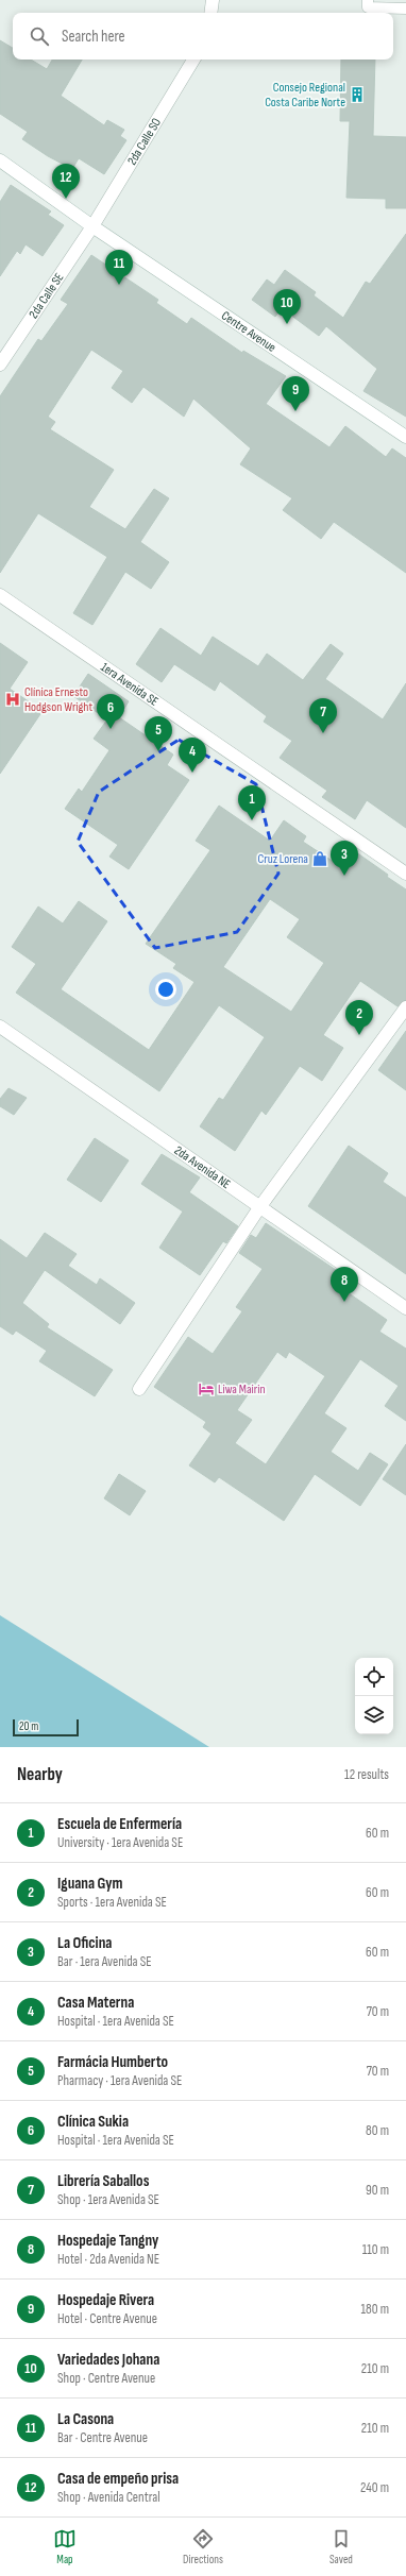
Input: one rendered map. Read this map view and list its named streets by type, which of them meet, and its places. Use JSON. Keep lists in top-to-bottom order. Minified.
{"streets":{"street":["2da Calle SO","2da Calle SE","Centre Avenue","1era Avenida SE","2da Avenida NE"]},"crossings":[["2da Calle SO","2da Calle SE"],["2da Calle SO","Centre Avenue"],["2da Calle SE","Centre Avenue"]],"places":{"building":["Consejo Regional Costa Caribe Norte"],"hospital":["Clínica Ernesto Hodgson Wright"],"shop":["Cruz Lorena"],"hotel":["Liwa Mairin"]},"scale_bar":"20 m","page":{"search":"Search here","pins":["12","11","10","9","6","7","5","4","1","3","2","8"],"scale":"20 m","heading":["Nearby","12 results"],"list":[{"mark":"1","name":"Escuela de Enfermería","note":"University · 1era Avenida SE","value":"60 m"},{"mark":"2","name":"Iguana Gym","note":"Sports · 1era Avenida SE","value":"60 m"},{"mark":"3","name":"La Oficina","note":"Bar · 1era Avenida SE","value":"60 m"},{"mark":"4","name":"Casa Materna","note":"Hospital · 1era Avenida SE","value":"70 m"},{"mark":"5","name":"Farmácia Humberto","note":"Pharmacy · 1era Avenida SE","value":"70 m"},{"mark":"6","name":"Clínica Sukia","note":"Hospital · 1era Avenida SE","value":"80 m"},{"mark":"7","name":"Librería Saballos","note":"Shop · 1era Avenida SE","value":"90 m"},{"mark":"8","name":"Hospedaje Tangny","note":"Hotel · 2da Avenida NE","value":"110 m"},{"mark":"9","name":"Hospedaje Rivera","note":"Hotel · Centre Avenue","value":"180 m"},{"mark":"10","name":"Variedades Johana","note":"Shop · Centre Avenue","value":"210 m"},{"mark":"11","name":"La Casona","note":"Bar · Centre Avenue","value":"210 m"},{"mark":"12","name":"Casa de empeño prisa","note":"Shop · Avenida Central","value":"240 m"}],"nav":["Map","Directions","Saved"]}}
